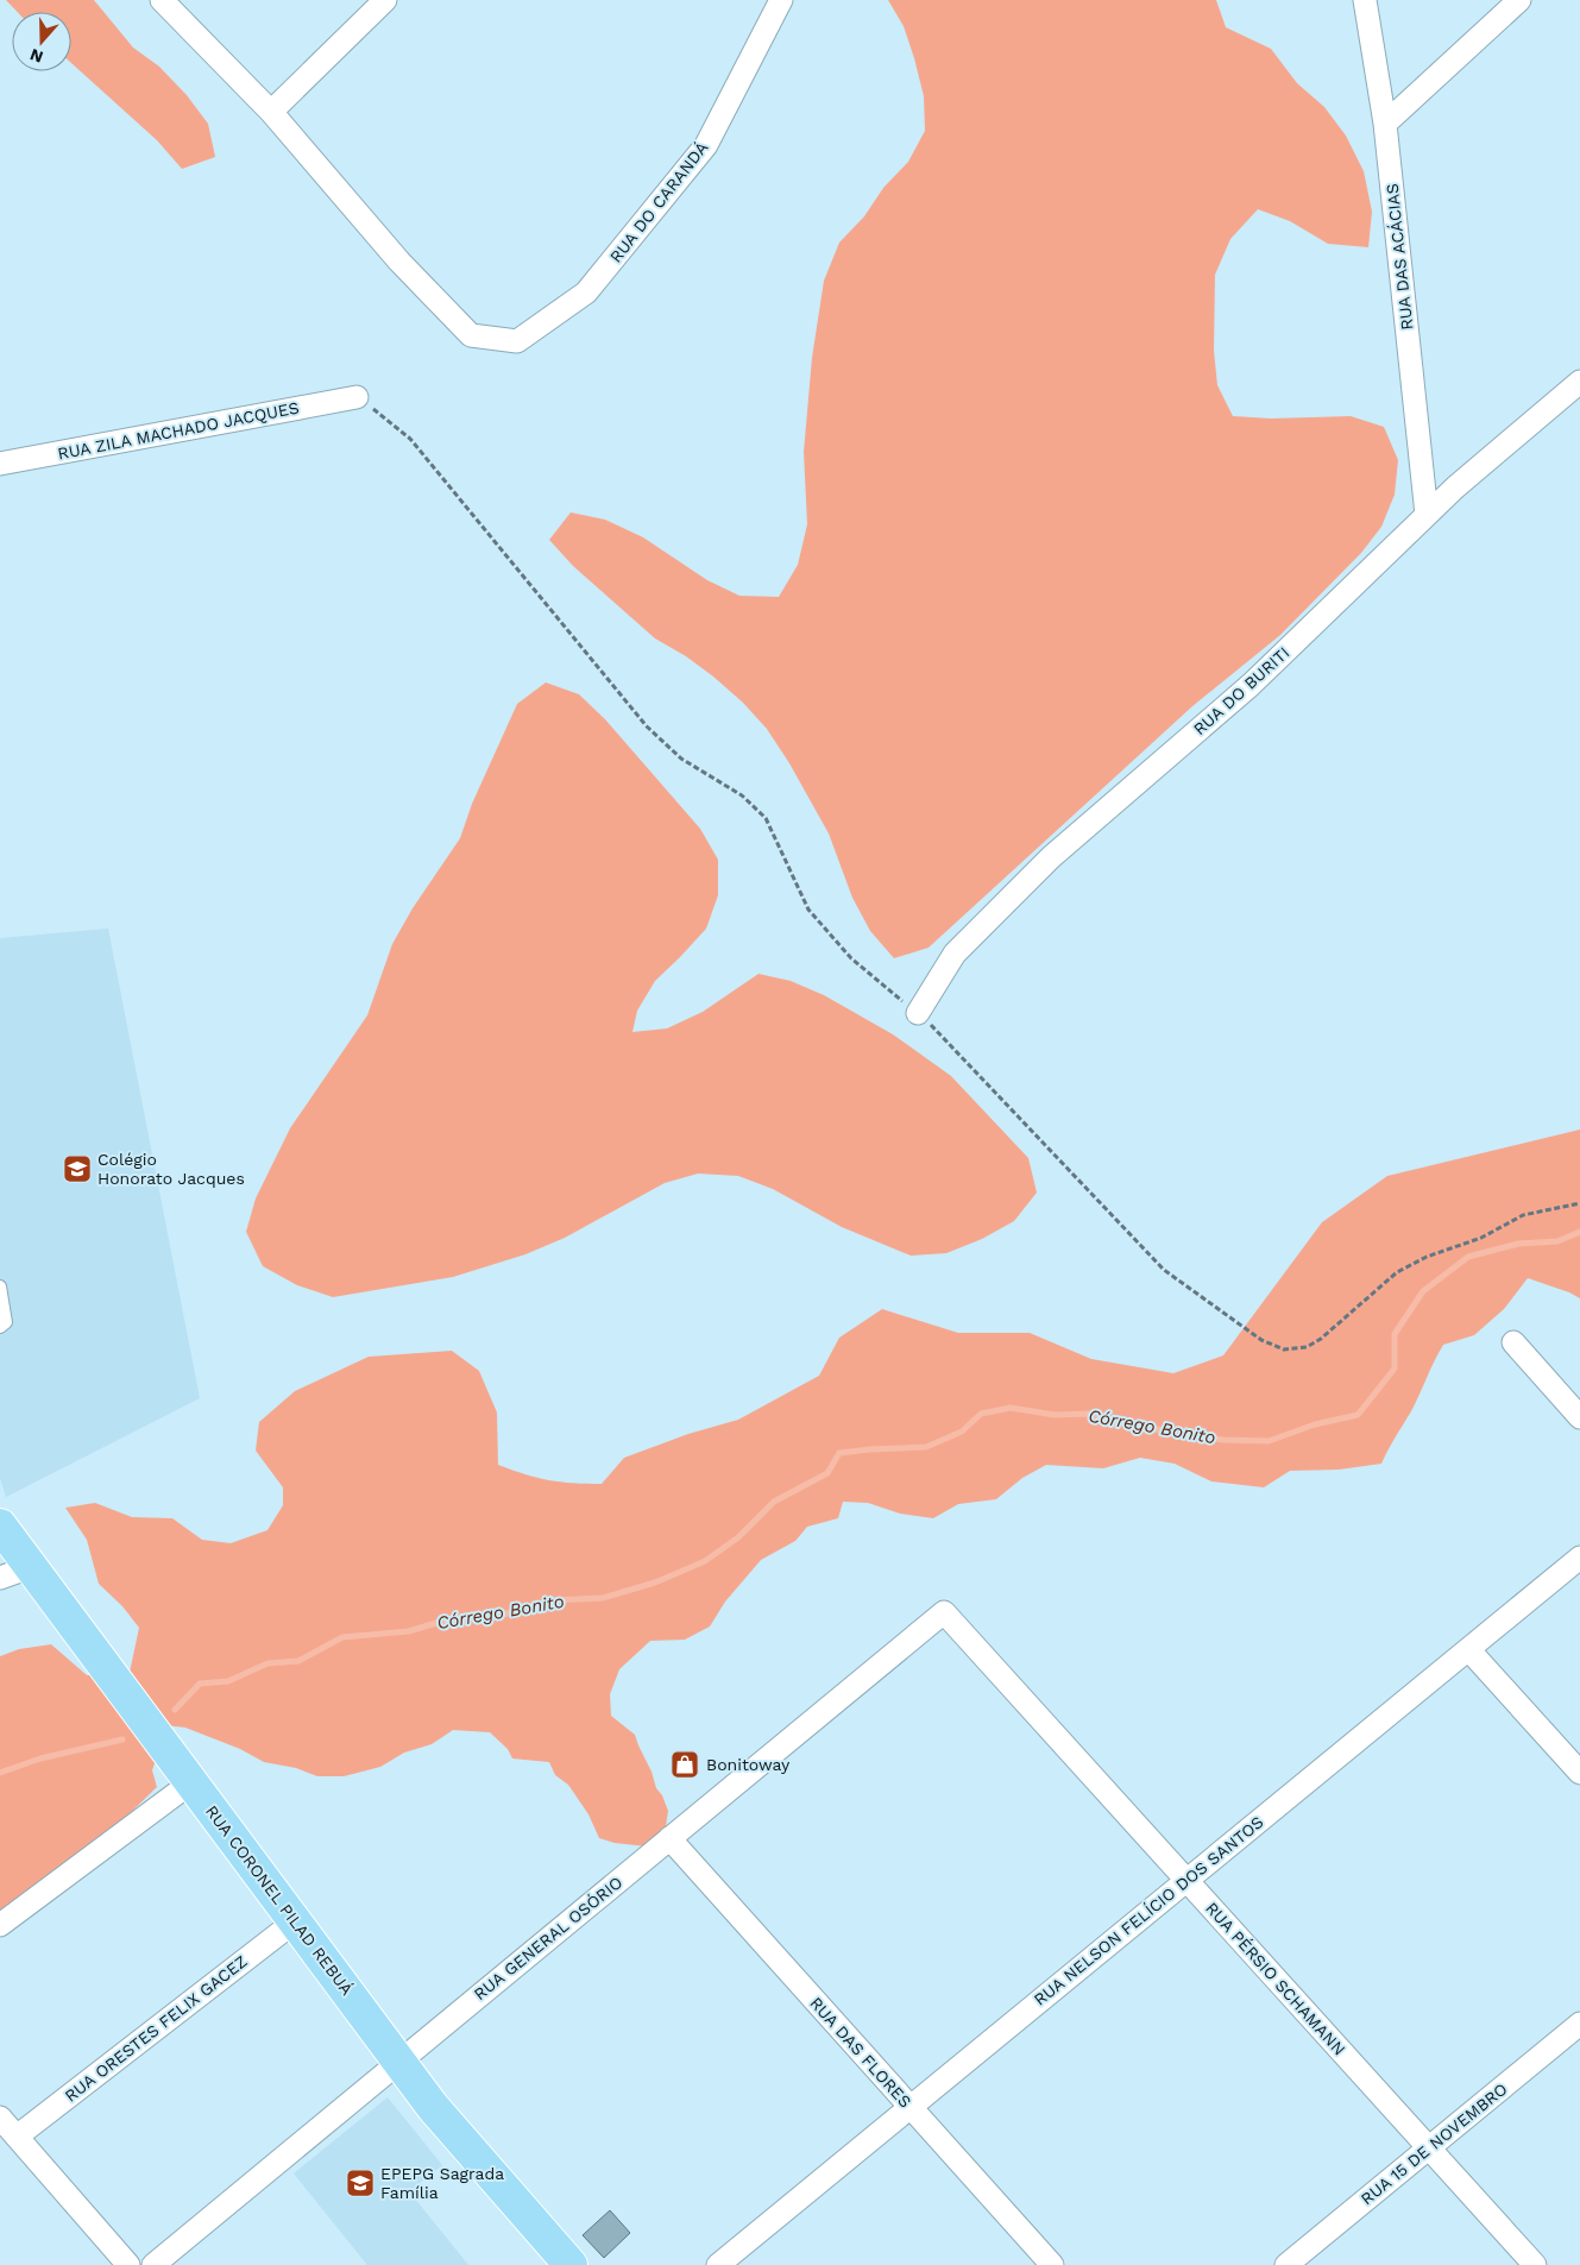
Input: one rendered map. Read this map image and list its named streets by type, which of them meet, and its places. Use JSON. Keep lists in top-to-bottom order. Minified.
{"streets":{"main road":["RUA CORONEL PILAD REBUÁ"],"street":["RUA DO CARANDÁ","RUA DAS ACÁCIAS","RUA ZILA MACHADO JACQUES","RUA DO BURITI","RUA NELSON FELÍCIO DOS SANTOS","RUA GENERAL OSÓRIO","RUA PÉRSIO SCHAMANN","RUA ORESTES FELIX GACEZ","RUA DAS FLORES","RUA 15 DE NOVEMBRO"]},"crossings":[["RUA DAS ACÁCIAS","RUA DO BURITI"],["RUA CORONEL PILAD REBUÁ","RUA GENERAL OSÓRIO"],["RUA CORONEL PILAD REBUÁ","RUA ORESTES FELIX GACEZ"],["RUA NELSON FELÍCIO DOS SANTOS","RUA PÉRSIO SCHAMANN"],["RUA NELSON FELÍCIO DOS SANTOS","RUA DAS FLORES"],["RUA GENERAL OSÓRIO","RUA PÉRSIO SCHAMANN"],["RUA GENERAL OSÓRIO","RUA DAS FLORES"],["RUA PÉRSIO SCHAMANN","RUA 15 DE NOVEMBRO"]],"water":["Córrego Bonito"],"places":{"school or university":["Colégio Honorato Jacques","EPEPG Sagrada Família"],"shop":["Bonitoway"]},"north":"bottom"}
